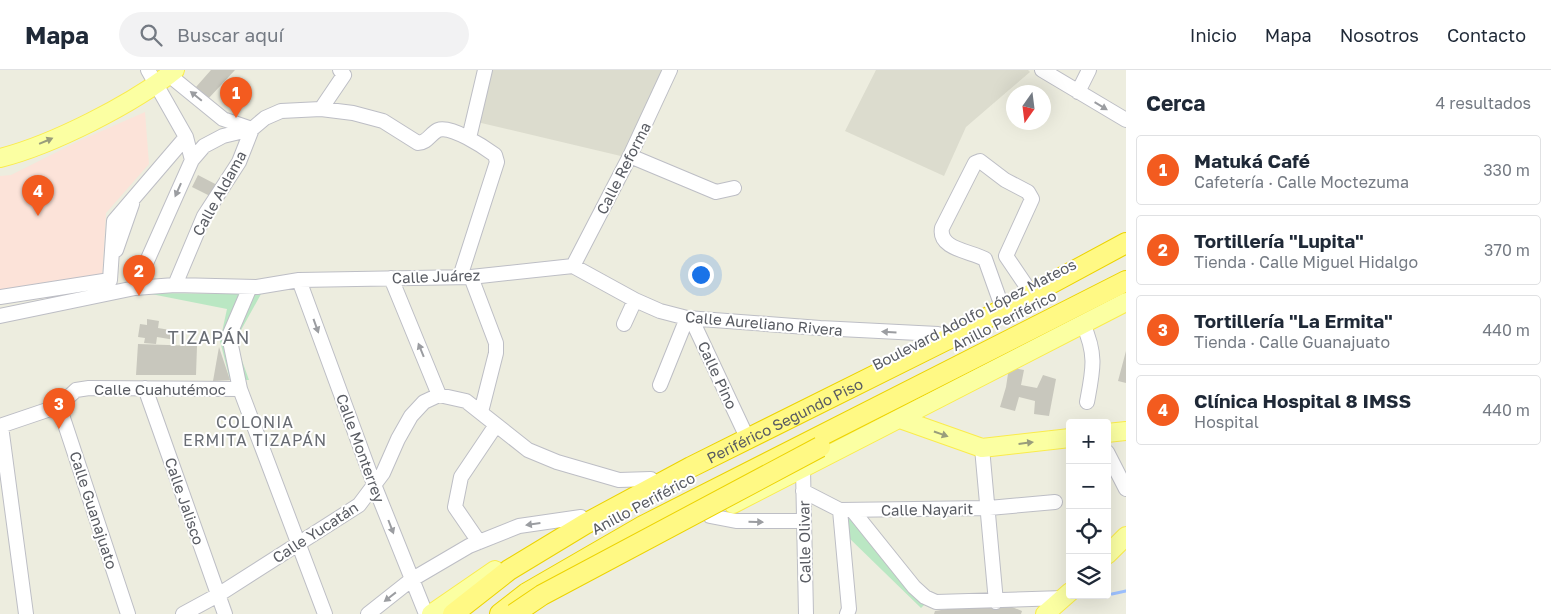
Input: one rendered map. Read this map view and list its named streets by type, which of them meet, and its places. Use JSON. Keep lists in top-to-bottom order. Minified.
{"streets":{"highway":["Anillo Periférico","Periférico Segundo Piso"],"main road":["Boulevard Adolfo López Mateos"],"street":["Calle Reforma","Calle Aldama","Calle Juárez","Calle Aureliano Rivera","Calle Pino","Calle Cuahutémoc","Calle Monterrey","Calle Jalisco","Calle Nayarit","Calle Guanajuato","Calle Yucatán","Calle Olivar"]},"crossings":[["Calle Reforma","Calle Juárez"],["Calle Reforma","Calle Aureliano Rivera"],["Calle Aldama","Calle Juárez"],["Calle Juárez","Calle Aureliano Rivera"],["Calle Juárez","Calle Monterrey"],["Boulevard Adolfo López Mateos","Calle Aureliano Rivera"],["Boulevard Adolfo López Mateos","Calle Pino"],["Calle Aureliano Rivera","Calle Pino"],["Calle Cuahutémoc","Calle Jalisco"],["Calle Cuahutémoc","Calle Guanajuato"],["Calle Monterrey","Calle Yucatán"],["Calle Jalisco","Calle Yucatán"],["Calle Nayarit","Calle Olivar"]],"one_way":["Calle Aureliano Rivera"],"districts":["TIZAPÁN","COLONIA ERMITA TIZAPÁN"],"north":"bottom","page":{"header":"Mapa","search":"Buscar aquí","nav":["Inicio","Mapa","Nosotros","Contacto"],"heading":["Cerca","4 resultados"],"pins":["1","4","2","3"],"list":[{"mark":"1","name":"Matuká Café","note":"Cafetería · Calle Moctezuma","value":"330 m"},{"mark":"2","name":"Tortillería \"Lupita\"","note":"Tienda · Calle Miguel Hidalgo","value":"370 m"},{"mark":"3","name":"Tortillería \"La Ermita\"","note":"Tienda · Calle Guanajuato","value":"440 m"},{"mark":"4","name":"Clínica Hospital 8 IMSS","note":"Hospital","value":"440 m"}],"map_buttons":["+","−"]}}
